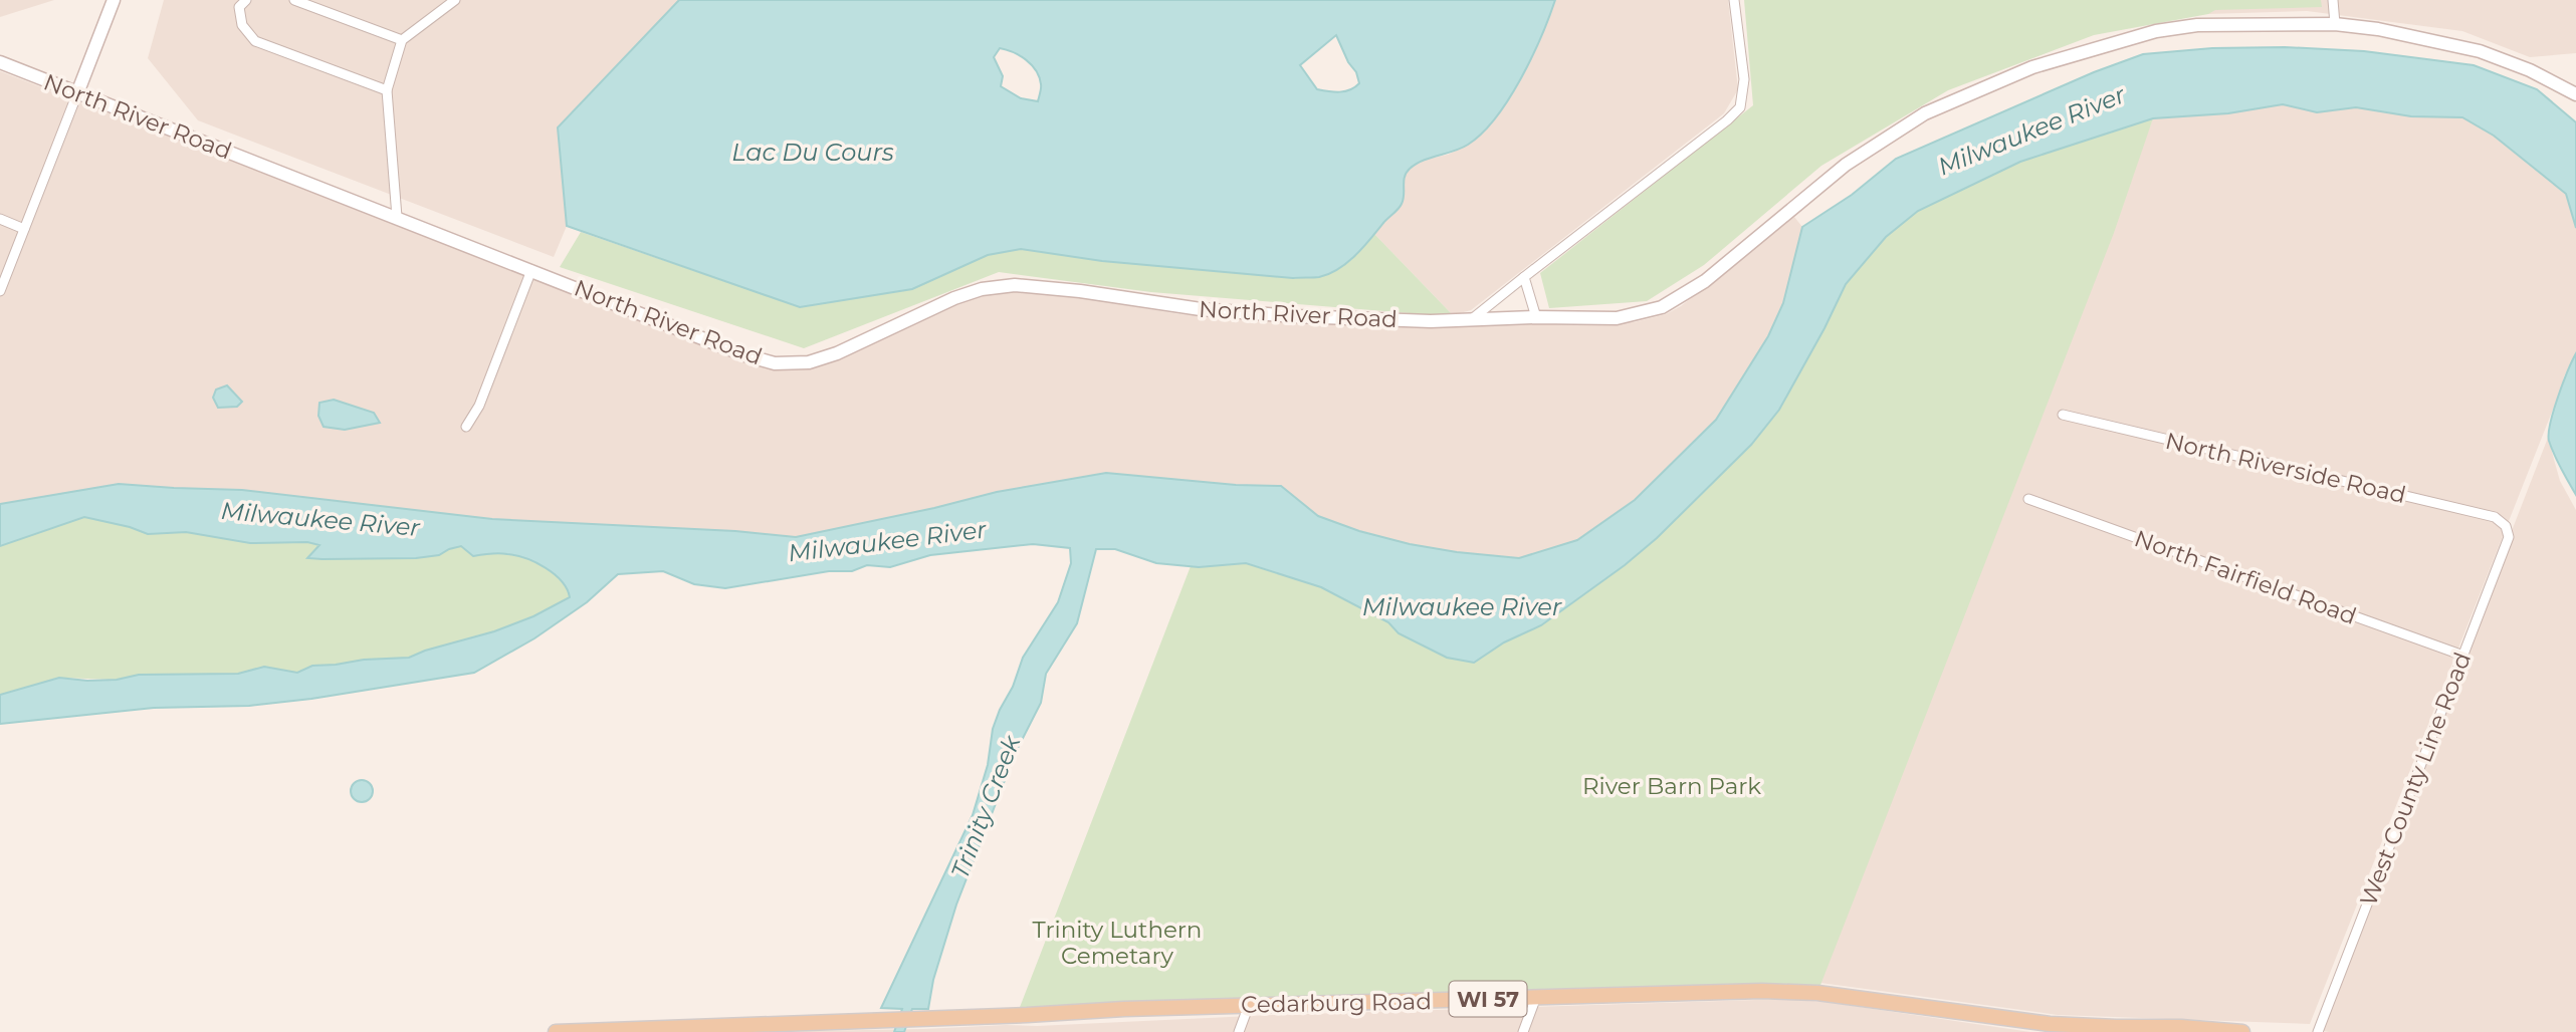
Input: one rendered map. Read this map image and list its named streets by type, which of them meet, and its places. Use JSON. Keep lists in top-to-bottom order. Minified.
{"streets":{"main road":["WI 57","Cedarburg Road"],"street":["North River Road","North Riverside Road","North Fairfield Road","West County Line Road"]},"crossings":[["North Riverside Road","West County Line Road"],["North Fairfield Road","West County Line Road"]],"water":["Milwaukee River","Lac Du Cours","Trinity Creek"],"parks":["River Barn Park","Trinity Luthern Cemetary"]}
